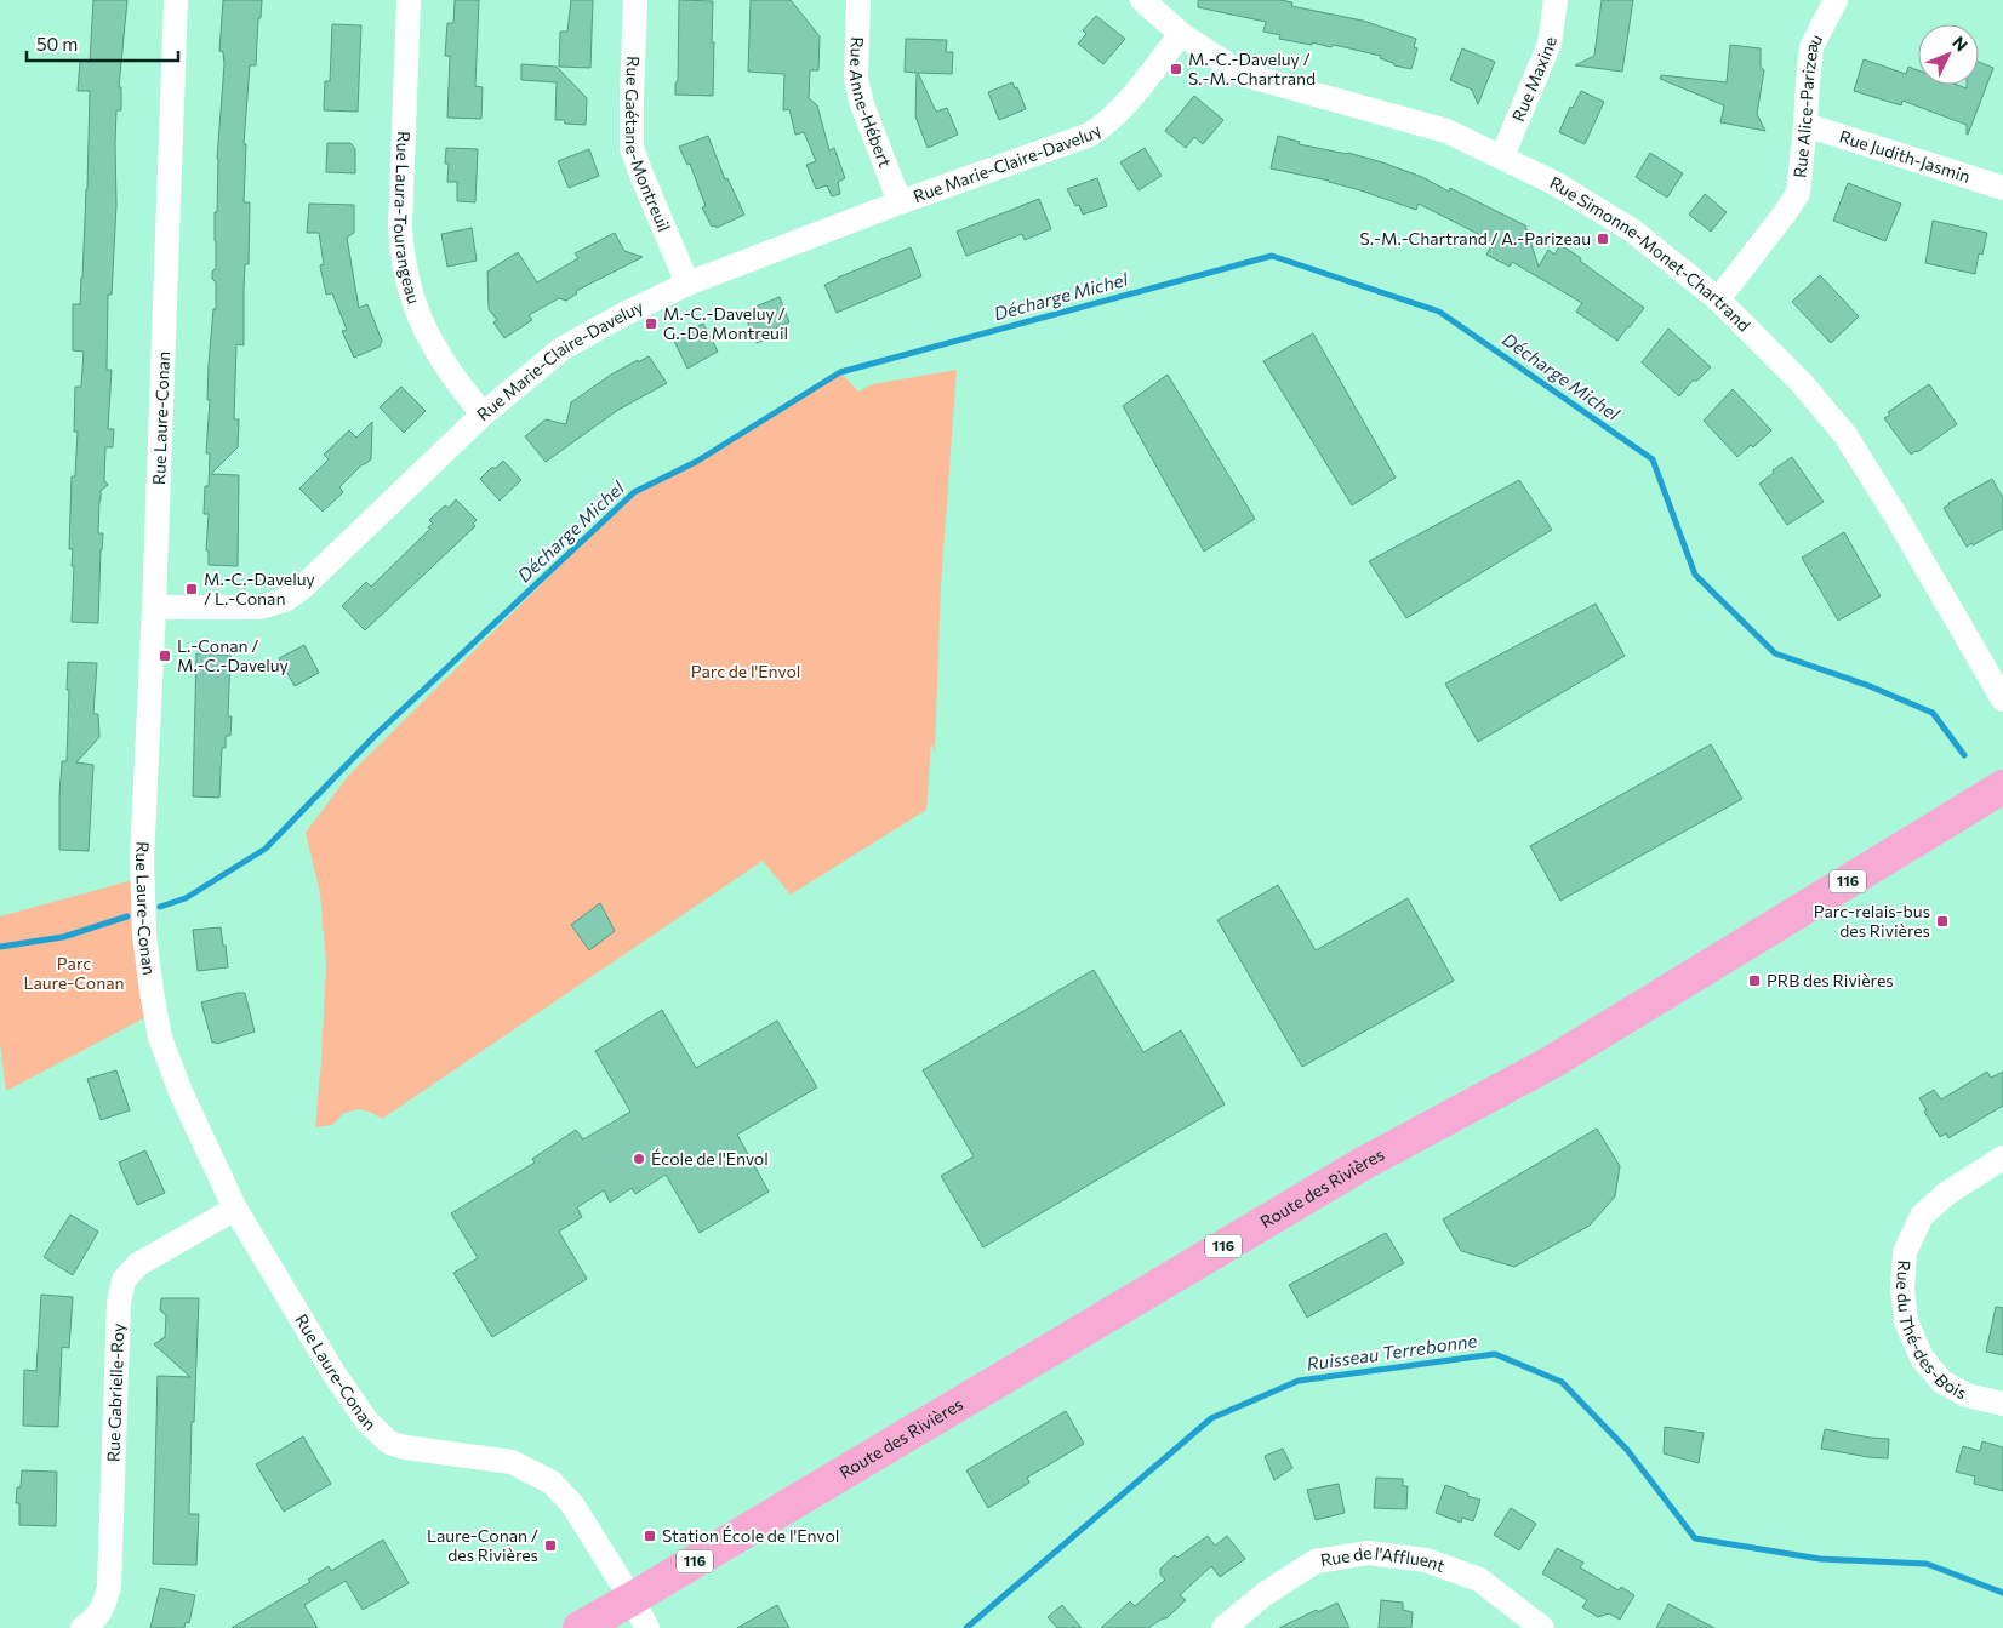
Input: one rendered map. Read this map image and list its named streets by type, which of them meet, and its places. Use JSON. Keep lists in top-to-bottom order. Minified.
{"streets":{"main road":["116","Route des Rivières"],"street":["Rue Maxine","Rue Anne-Hébert","Rue Alice-Parizeau","Rue Gaétane-Montreuil","Rue Judith-Jasmin","Rue Marie-Claire-Daveluy","Rue Laura-Tourangeau","Rue Simonne-Monet-Chartrand","Rue Laure-Conan","Rue du Thé-des-Bois","Rue Gabrielle-Roy","Rue de l'Affluent"]},"crossings":[["Rue Maxine","Rue Simonne-Monet-Chartrand"],["Rue Anne-Hébert","Rue Marie-Claire-Daveluy"],["Rue Alice-Parizeau","Rue Judith-Jasmin"],["Rue Alice-Parizeau","Rue Simonne-Monet-Chartrand"],["Rue Gaétane-Montreuil","Rue Marie-Claire-Daveluy"],["Rue Marie-Claire-Daveluy","Rue Laura-Tourangeau"],["Rue Marie-Claire-Daveluy","Rue Simonne-Monet-Chartrand"],["Rue Marie-Claire-Daveluy","Rue Laure-Conan"],["Rue Laure-Conan","Route des Rivières"],["Rue Laure-Conan","Rue Gabrielle-Roy"]],"water":["Décharge Michel","Ruisseau Terrebonne"],"parks":["Parc de l'Envol","Parc Laure-Conan"],"places":{"transit":["M.-C.-Daveluy / S.-M.-Chartrand","S.-M.-Chartrand / A.-Parizeau","M.-C.-Daveluy / G.-De Montreuil","M.-C.-Daveluy / L.-Conan","L.-Conan / M.-C.-Daveluy","Parc-relais-bus des Rivières","PRB des Rivières","Station École de l'Envol","Laure-Conan / des Rivières"],"other":["École de l'Envol"]},"scale_bar":"50 m","north":"top right"}
